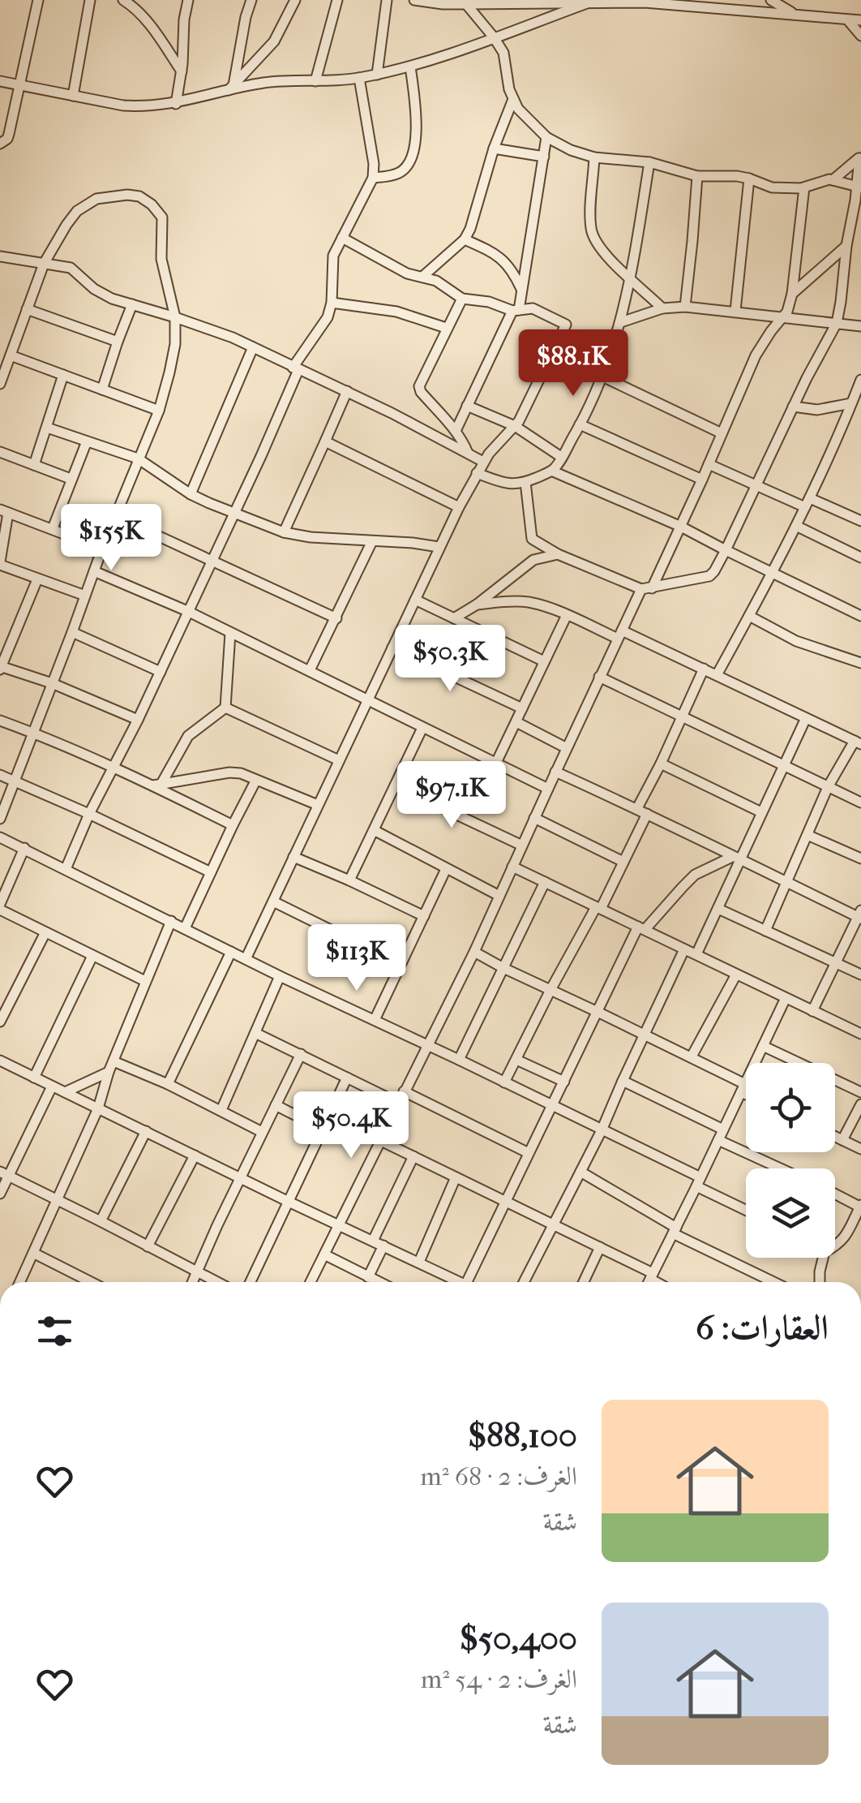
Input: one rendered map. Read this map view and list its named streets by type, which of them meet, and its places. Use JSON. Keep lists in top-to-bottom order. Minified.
{"page":{"price":["$88.1K","$155K","$50.3K","$97.1K","$113K","$50.4K"],"heading":"العقارات: 6","list":[{"name":"$88,100","note":"الغرف: 2 · 68 m² · شقة"},{"name":"$50,400","note":"الغرف: 2 · 54 m² · شقة"}]}}
